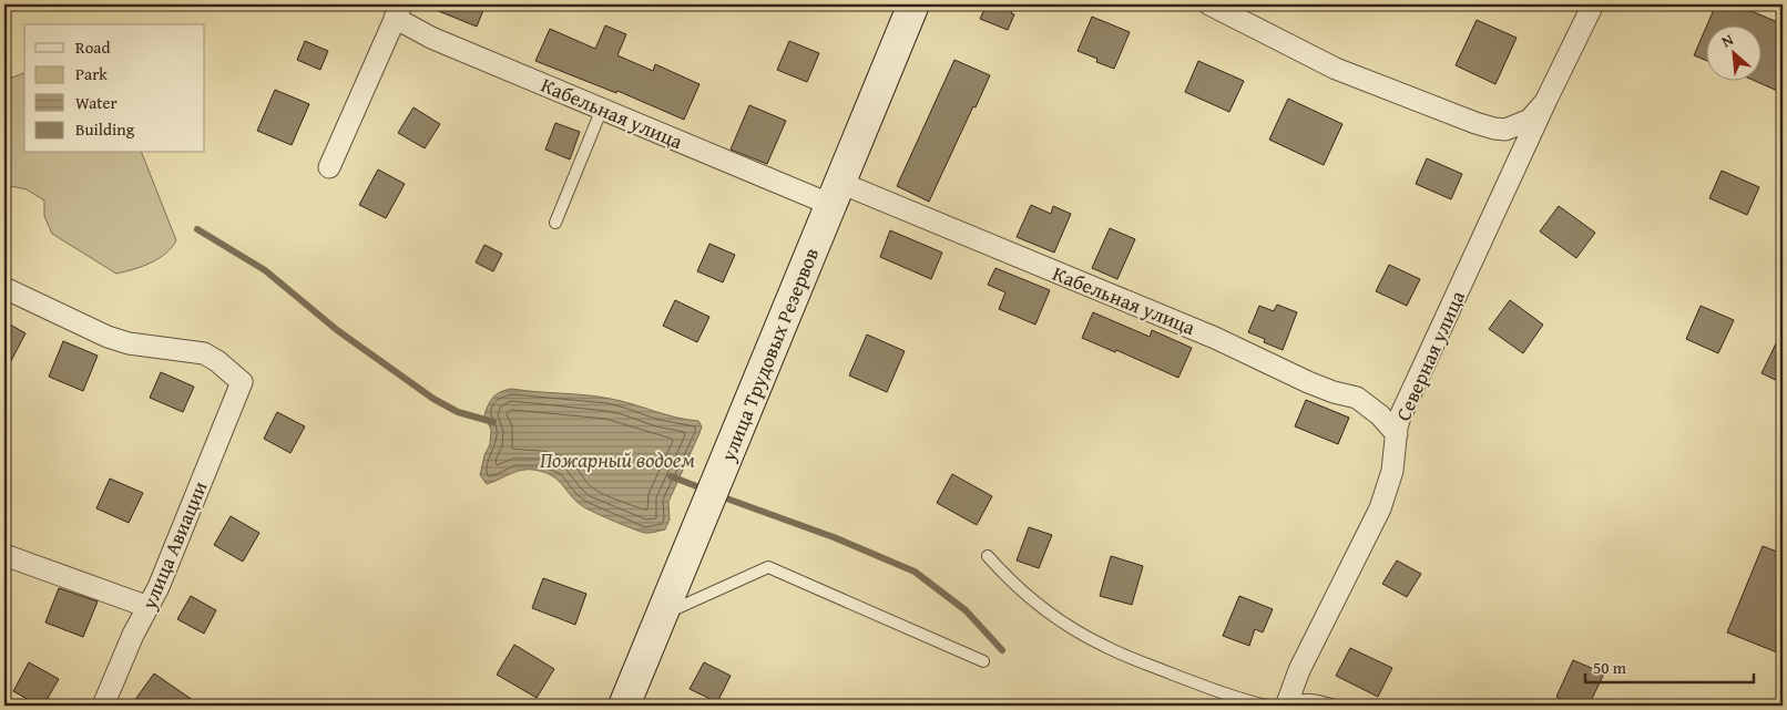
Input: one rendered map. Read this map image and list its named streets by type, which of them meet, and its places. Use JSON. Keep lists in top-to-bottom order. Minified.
{"streets":{"main road":["улица Трудовых Резервов"],"street":["Кабельная улица","Северная улица","улица Авиации"]},"crossings":[["Кабельная улица","улица Трудовых Резервов"],["Кабельная улица","Северная улица"]],"water":["Пожарный водоем"],"legend":["Road","Park","Water","Building"],"scale_bar":"50 m","north":"top left"}
